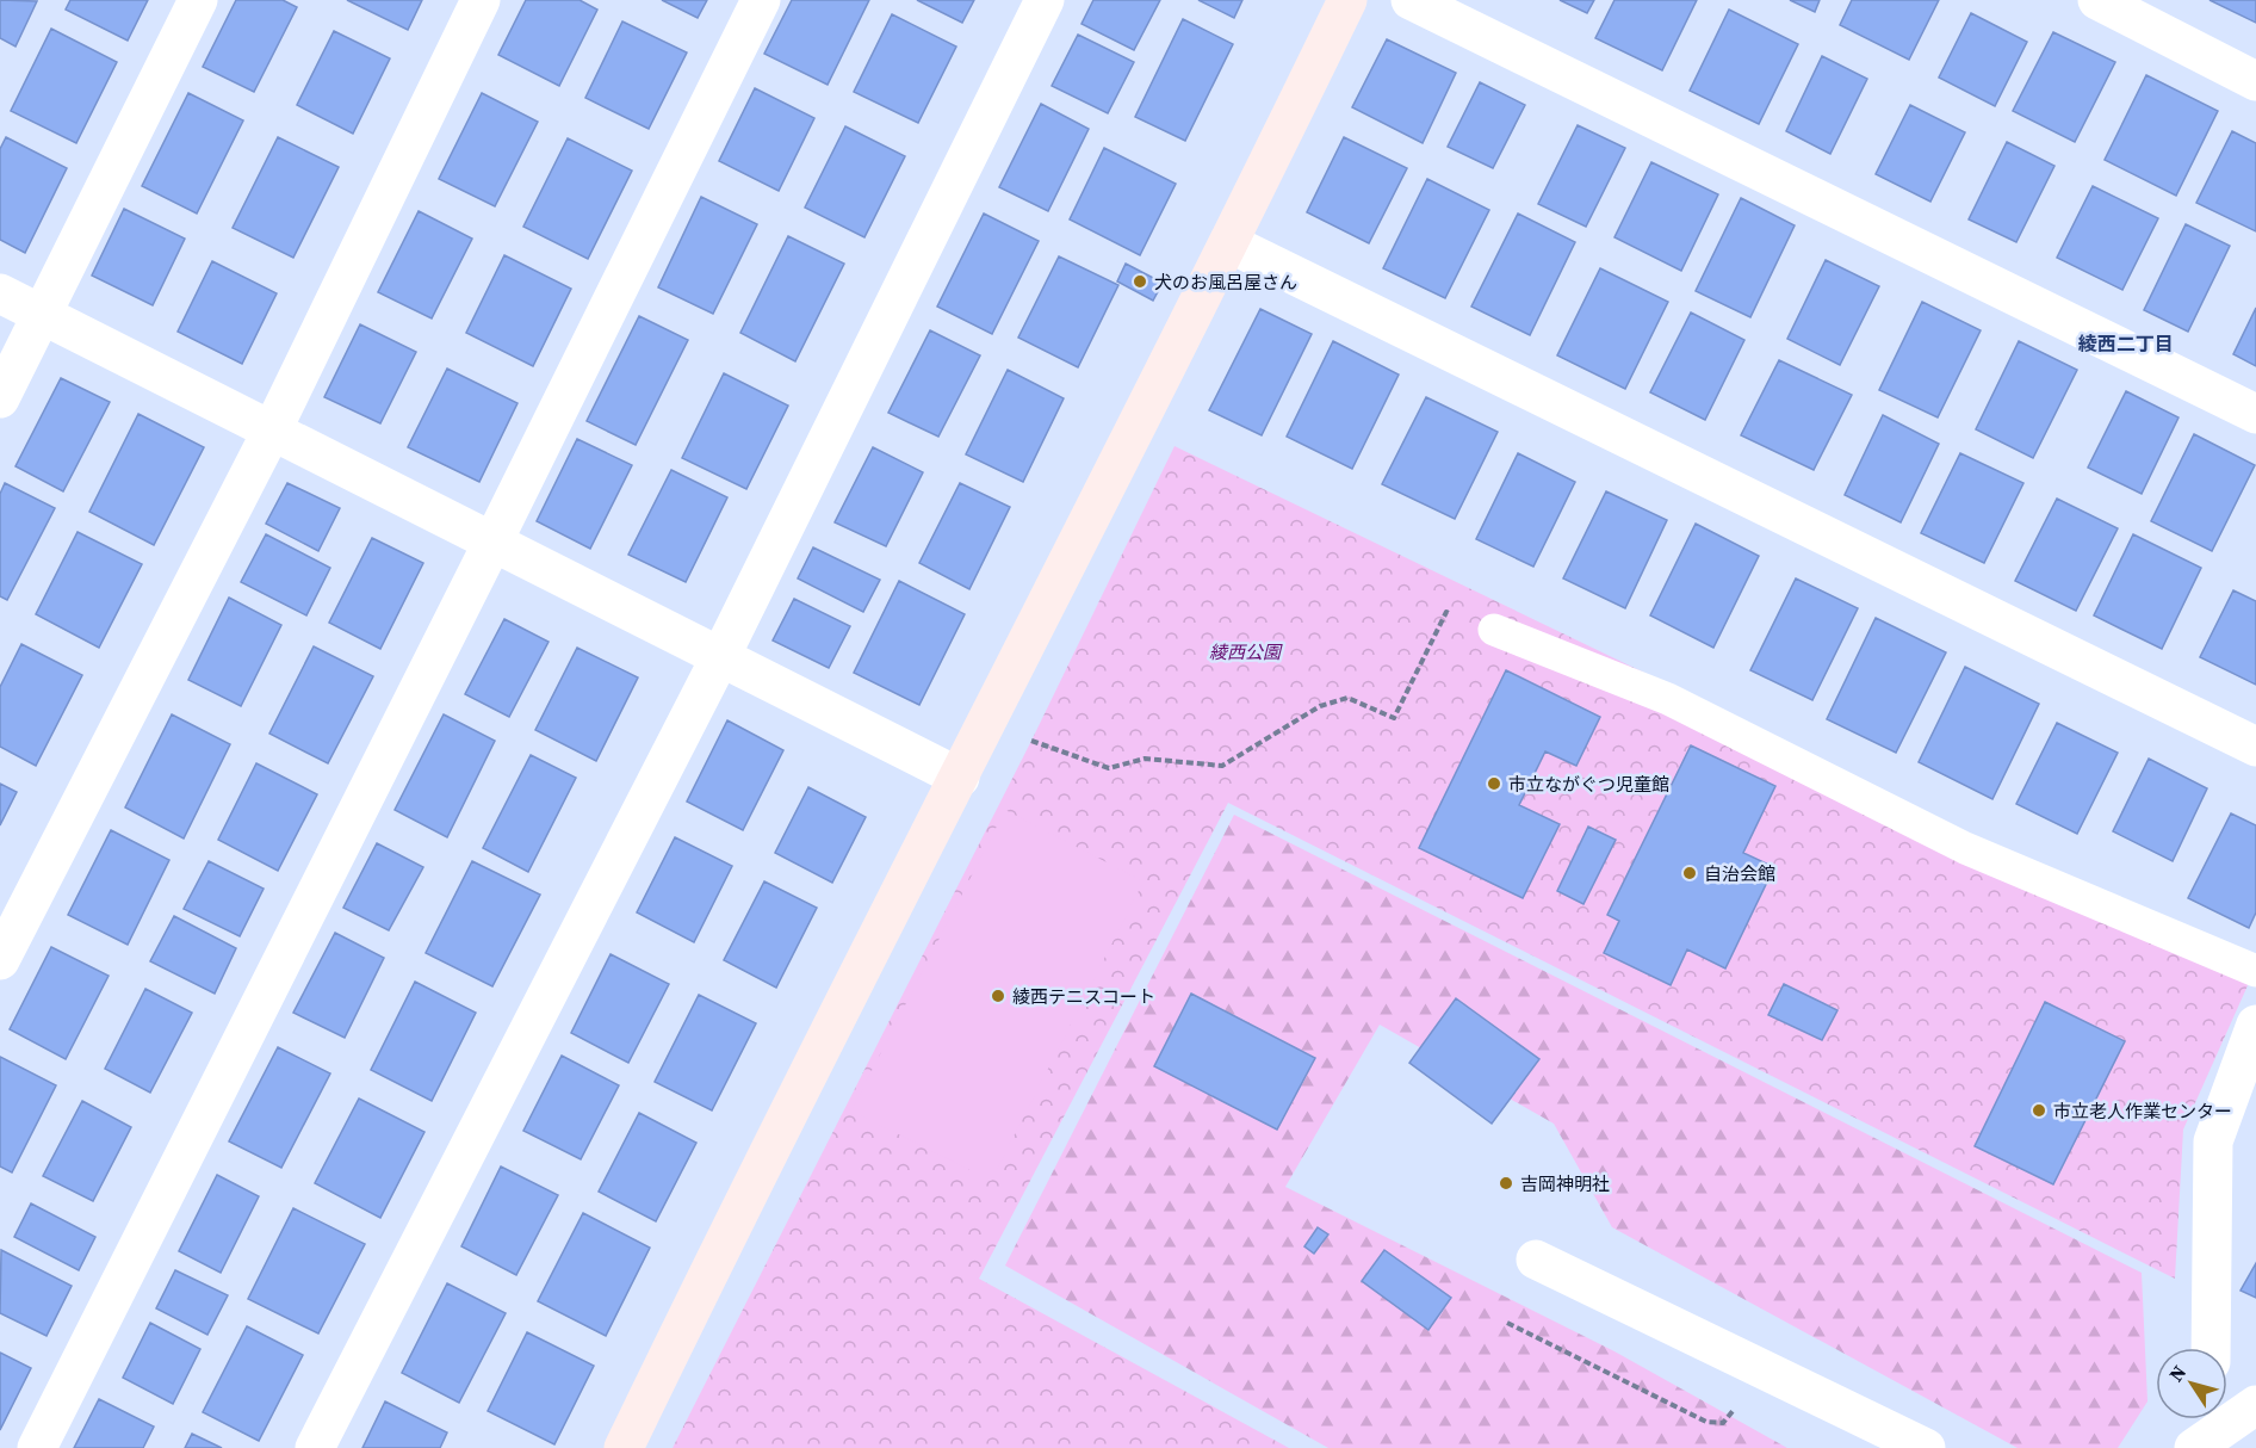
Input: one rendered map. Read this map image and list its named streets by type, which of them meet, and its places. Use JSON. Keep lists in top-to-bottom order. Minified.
{"districts":["綾西二丁目"],"parks":["綾西公園"],"places":["犬のお風呂屋さん","市立ながぐつ児童館","自治会館","綾西テニスコート","市立老人作業センター","吉岡神明社"],"north":"top left"}
